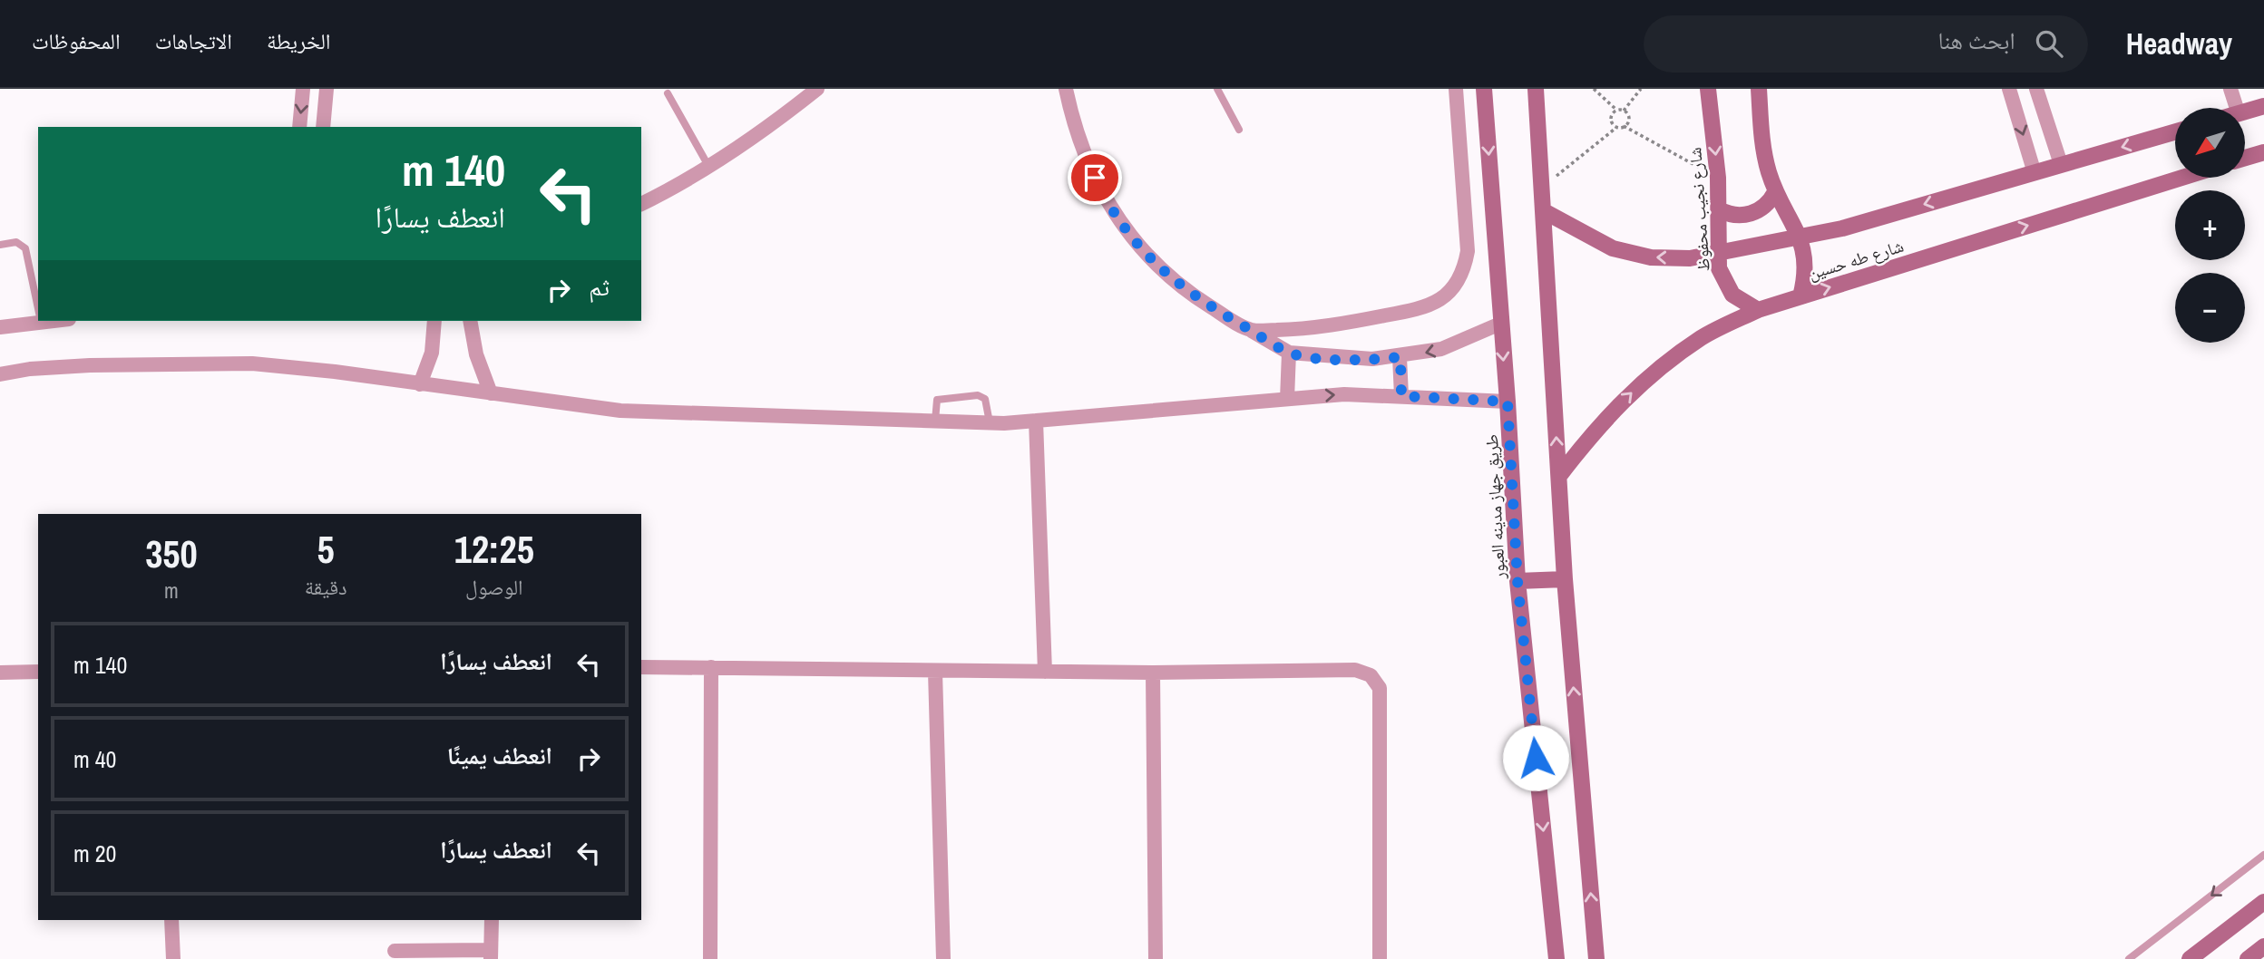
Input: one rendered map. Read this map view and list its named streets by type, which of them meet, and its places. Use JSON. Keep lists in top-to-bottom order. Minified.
{"streets":{"street":["شارع نجيب محفوظ","شارع طه حسين","طريق جهاز مدينه العبور"]},"crossings":[["شارع نجيب محفوظ","شارع طه حسين"]],"north":"bottom left","page":{"header":"Headway","search":"ابحث هنا","nav":["الخريطة","الاتجاهات","المحفوظات"],"map_buttons":["+","−"],"turn":["140 m","انعطف يسارًا"],"then":"ثم","eta":["12:25","الوصول","5","دقيقة","350","m"],"list":[{"name":"انعطف يسارًا","value":"140 m"},{"name":"انعطف يمينًا","value":"40 m"},{"name":"انعطف يسارًا","value":"20 m"}]}}
